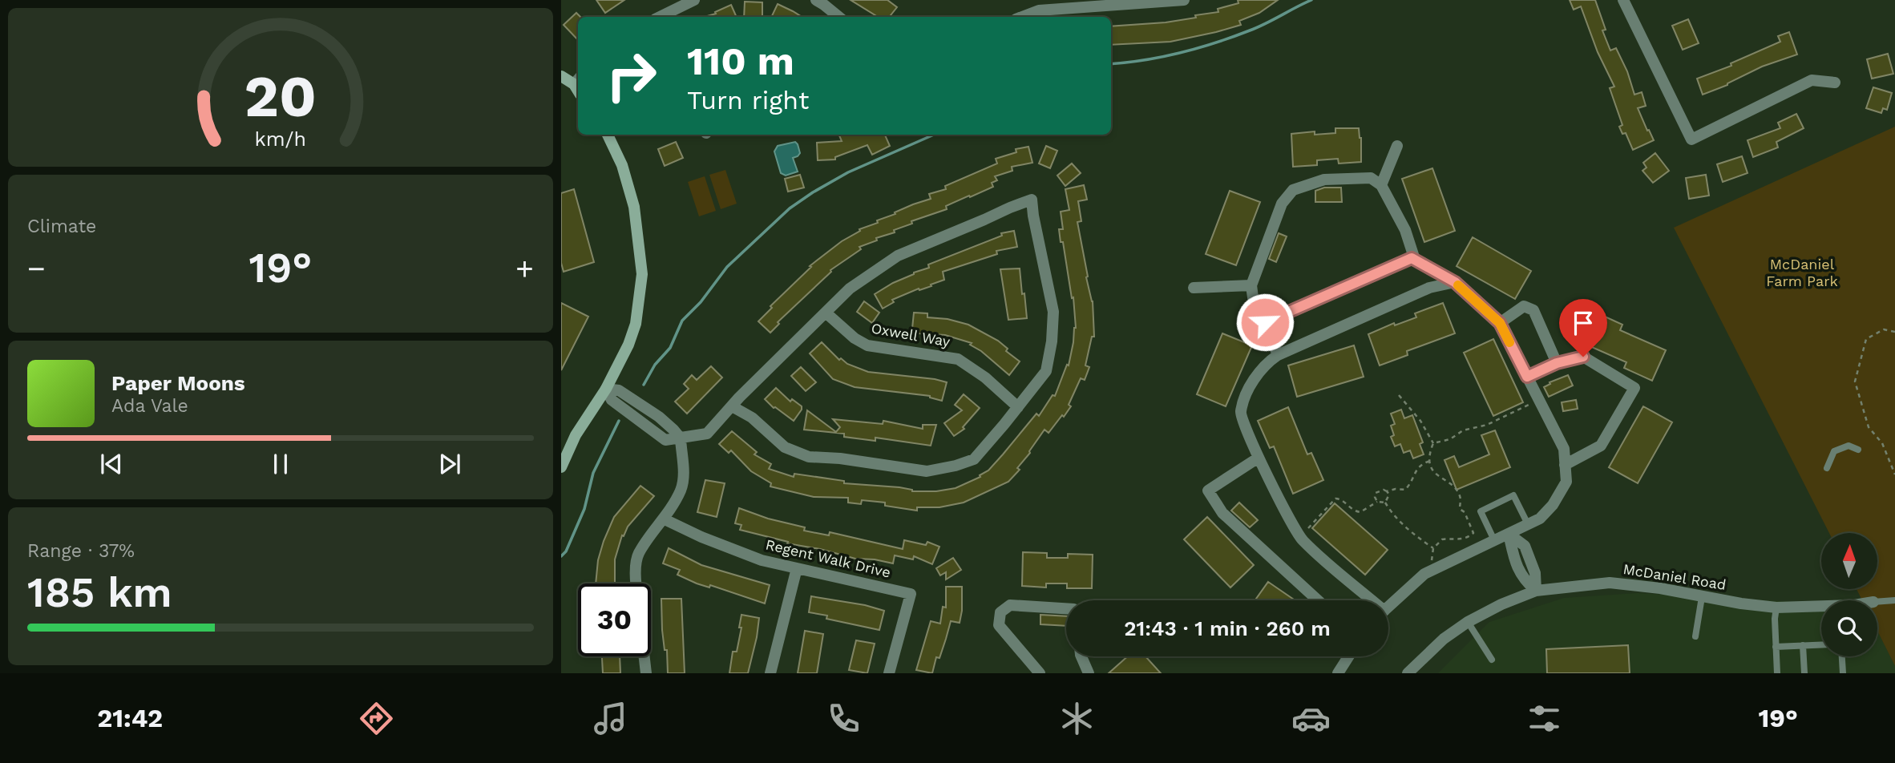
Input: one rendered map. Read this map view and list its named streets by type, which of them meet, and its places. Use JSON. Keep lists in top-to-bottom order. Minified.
{"streets":{"street":["Oxwell Way","Regent Walk Drive","McDaniel Road"]},"parks":["McDaniel Farm Park"],"north":"top","page":{"turn":["110 m","Turn right"],"tile":["Climate",["Range · 37%","185 km"]],"heat":["−","19°","+"],"song":["Paper Moons","Ada Vale"],"limit":"30","trip":"21:43 · 1 min · 260 m","tabs":["21:42","19°"],"gauge":["20","km/h"]}}
